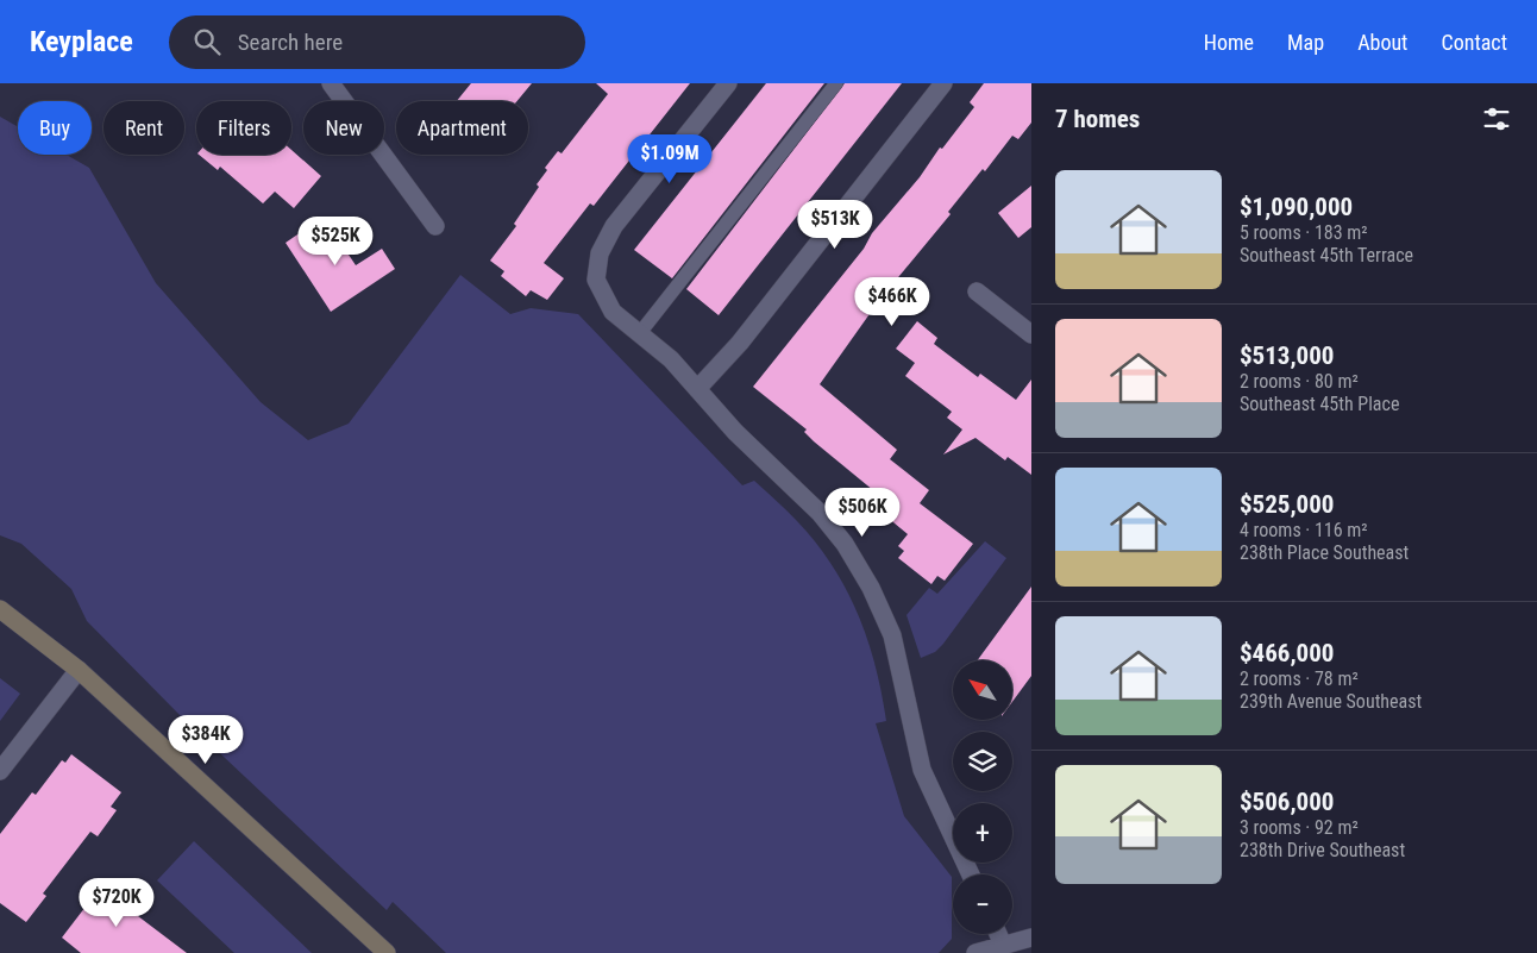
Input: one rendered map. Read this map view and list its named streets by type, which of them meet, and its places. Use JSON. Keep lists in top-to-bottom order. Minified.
{"north":"top left","page":{"header":"Keyplace","search":"Search here","nav":["Home","Map","About","Contact"],"heading":"7 homes","chip":["Buy","Rent","Filters","New","Apartment"],"price":["$1.09M","$513K","$525K","$466K","$506K","$384K","$720K"],"list":[{"name":"$1,090,000","note":"5 rooms · 183 m² · Southeast 45th Terrace"},{"name":"$513,000","note":"2 rooms · 80 m² · Southeast 45th Place"},{"name":"$525,000","note":"4 rooms · 116 m² · 238th Place Southeast"},{"name":"$466,000","note":"2 rooms · 78 m² · 239th Avenue Southeast"},{"name":"$506,000","note":"3 rooms · 92 m² · 238th Drive Southeast"}],"map_buttons":["+","−"]}}
